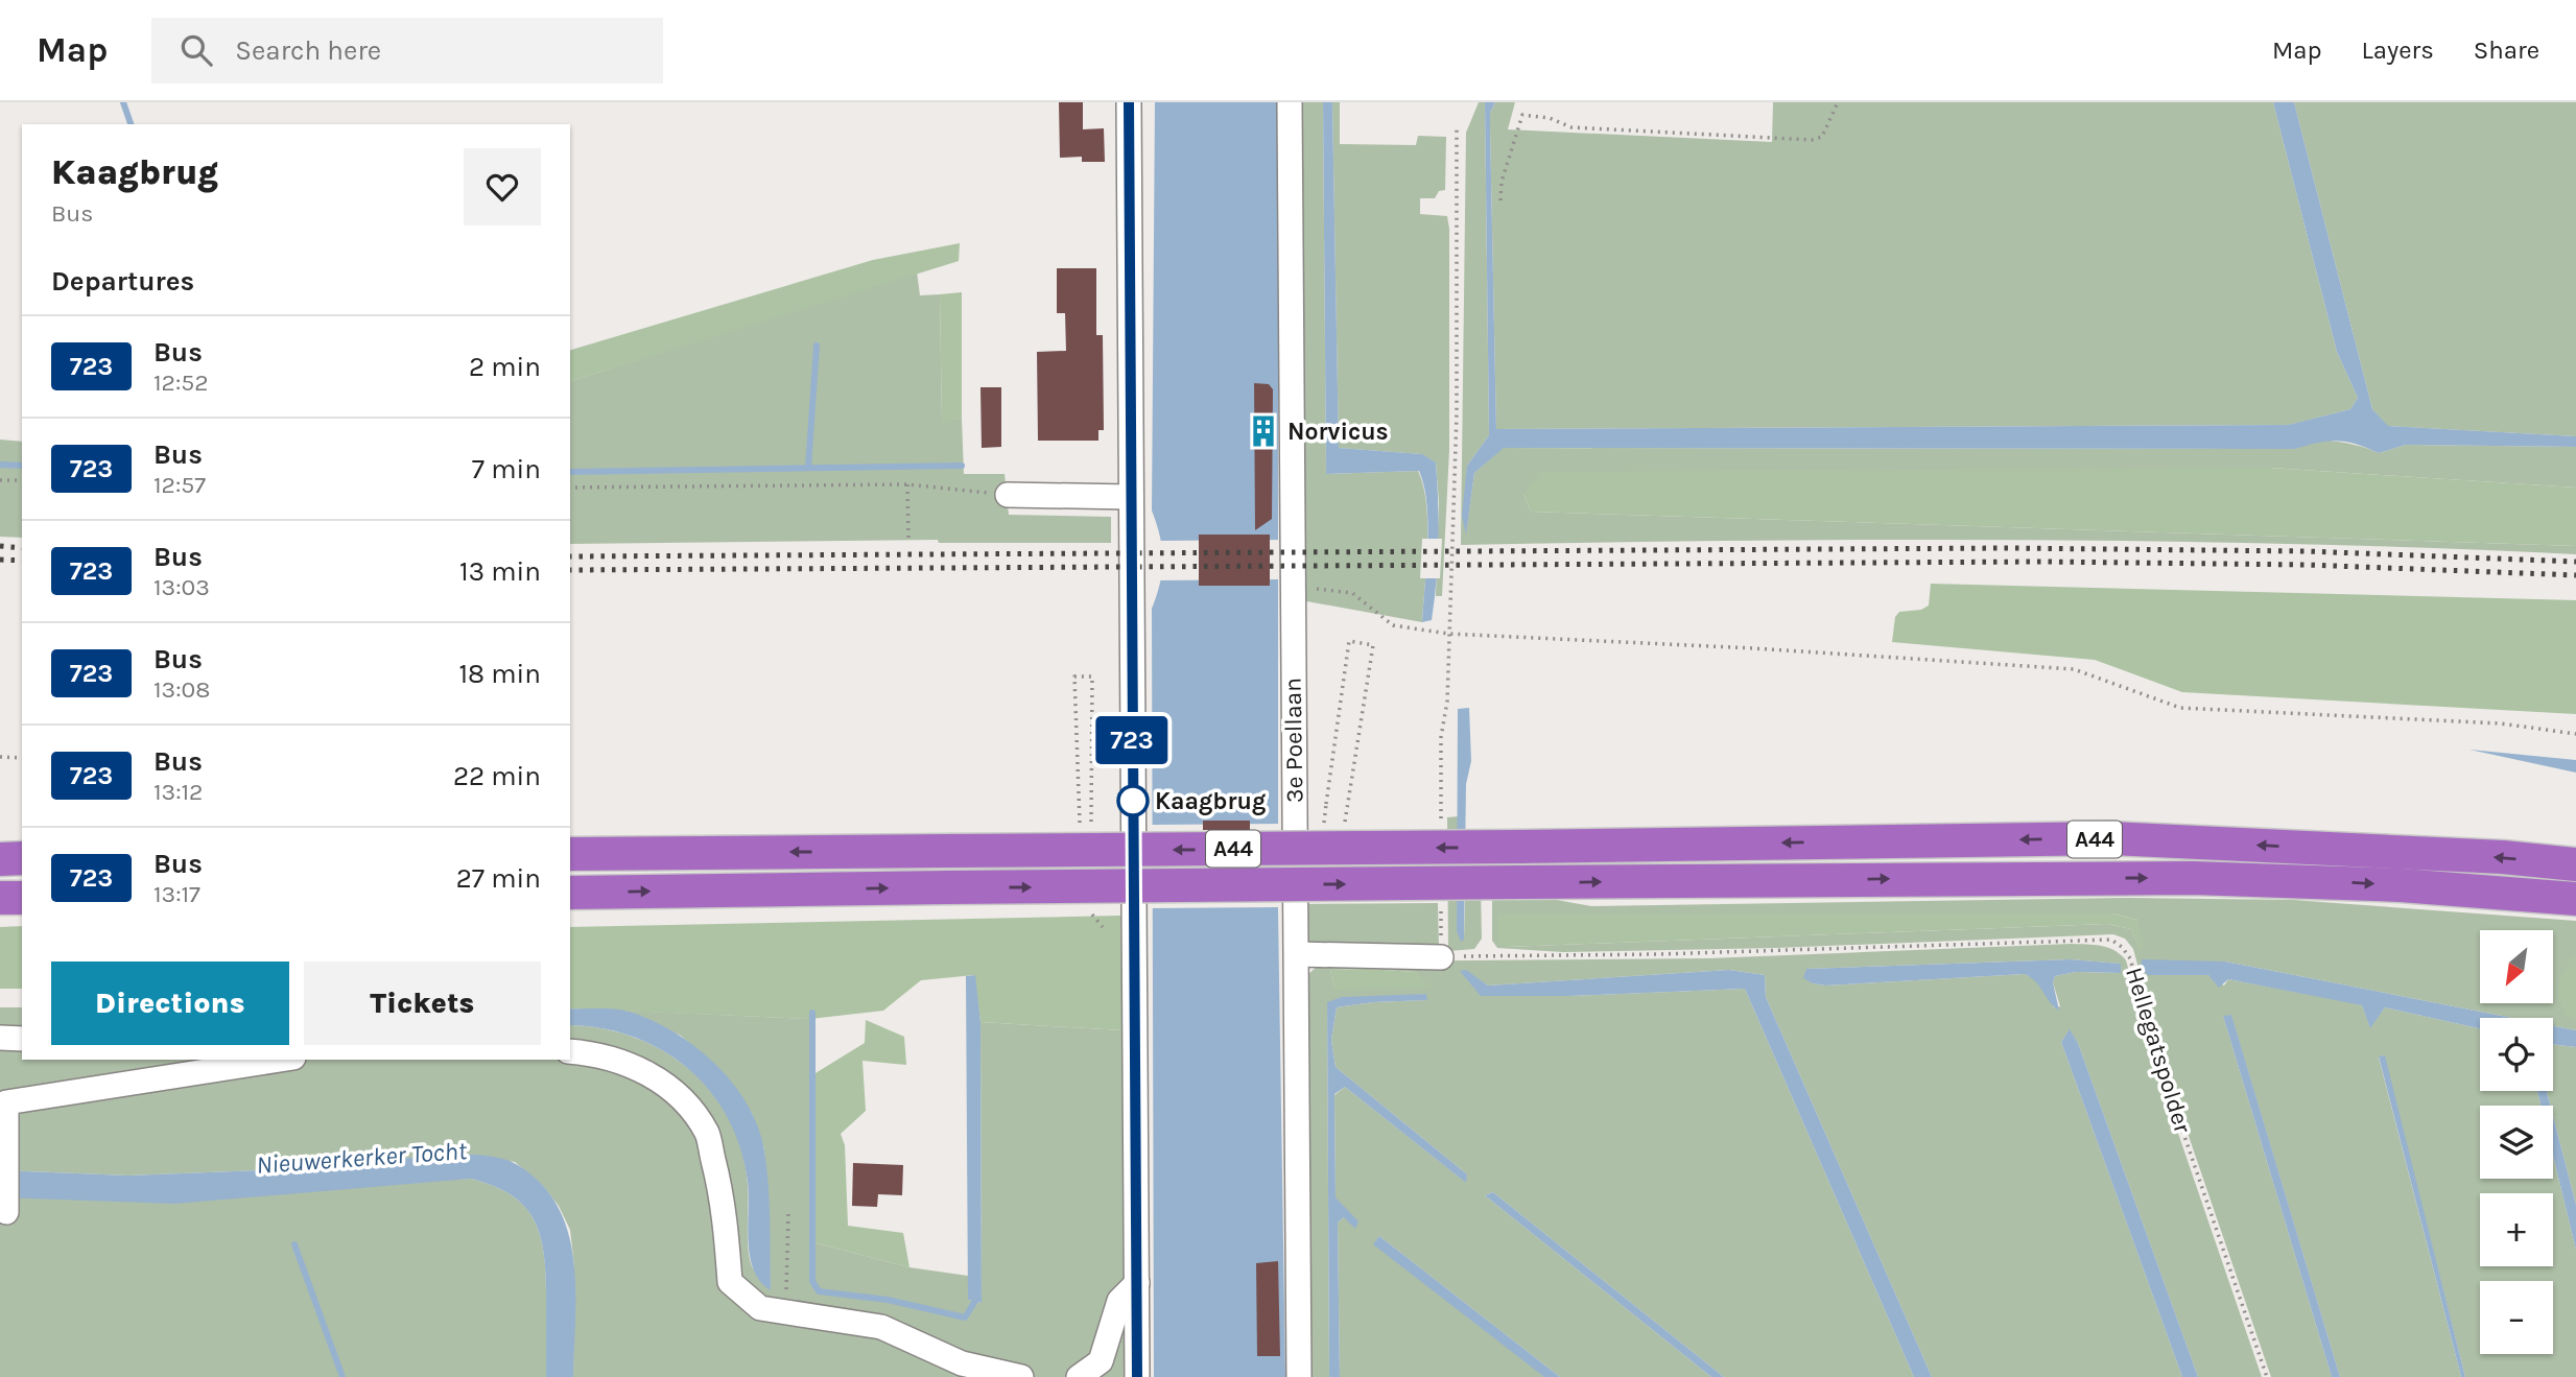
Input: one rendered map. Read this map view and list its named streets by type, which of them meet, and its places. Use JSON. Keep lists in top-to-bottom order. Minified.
{"streets":{"highway":["A44"],"street":["3e Poellaan"],"path":["Hellegatspolder"]},"water":["Nieuwerkerker Tocht"],"places":{"building":["Norvicus"],"other":["Kaagbrug"]},"lines":["bus line 723"],"north":"bottom left","page":{"header":"Map","search":"Search here","nav":["Map","Layers","Share"],"on_map":"723","heading":[["Kaagbrug","Bus"],"Departures"],"list":[{"mark":"723","name":"Bus","note":"12:52","value":"2 min"},{"mark":"723","name":"Bus","note":"12:57","value":"7 min"},{"mark":"723","name":"Bus","note":"13:03","value":"13 min"},{"mark":"723","name":"Bus","note":"13:08","value":"18 min"},{"mark":"723","name":"Bus","note":"13:12","value":"22 min"},{"mark":"723","name":"Bus","note":"13:17","value":"27 min"}],"map_buttons":["+","−"],"buttons":["Directions","Tickets"]}}
